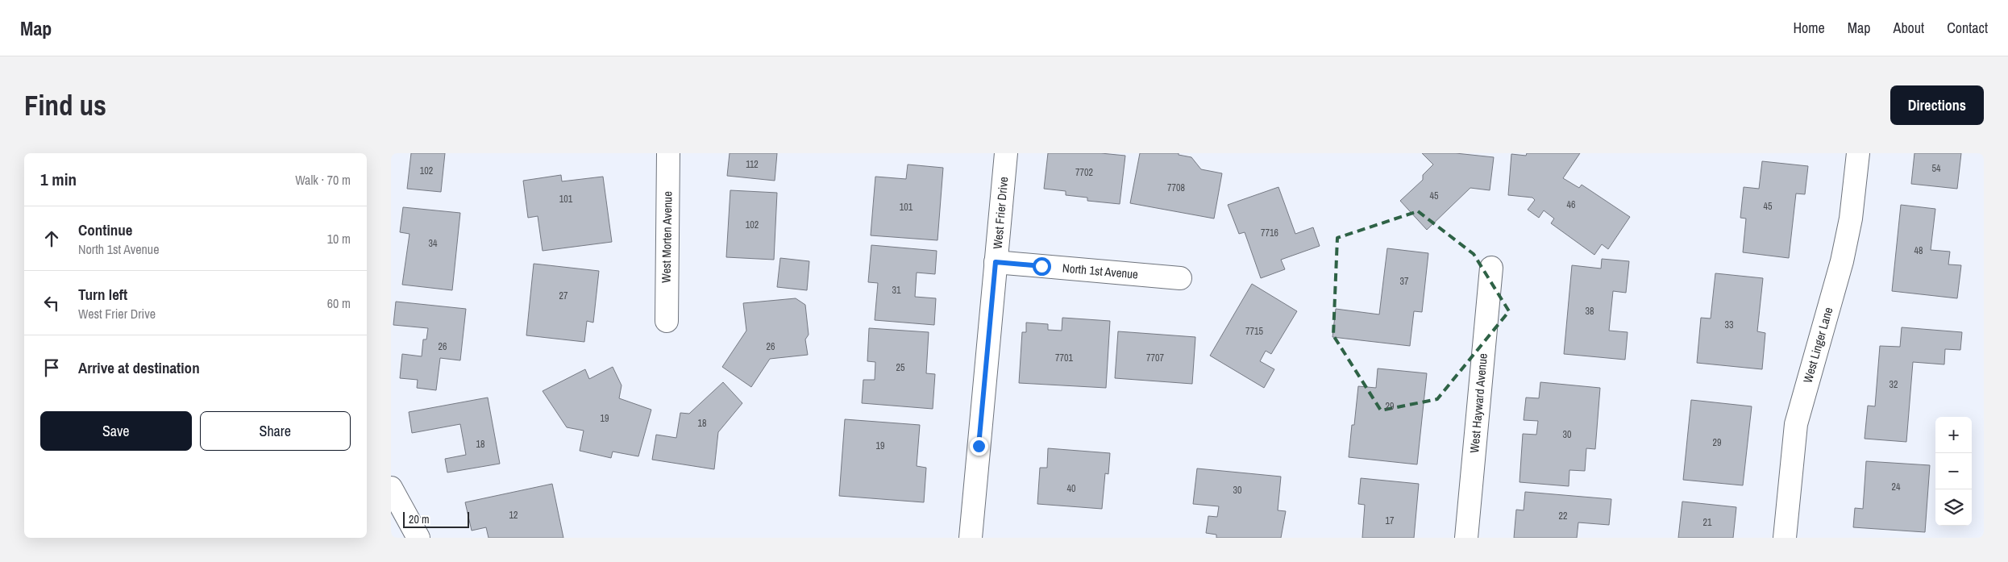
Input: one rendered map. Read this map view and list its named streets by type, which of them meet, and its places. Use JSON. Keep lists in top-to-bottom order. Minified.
{"streets":{"street":["West Frier Drive","West Morten Avenue","North 1st Avenue","West Linger Lane","West Hayward Avenue"]},"crossings":[["West Frier Drive","North 1st Avenue"]],"house_numbers":["112","54","102","7702","7708","45","101","46","45","101","102","7716","34","48","37","31","27","38","33","7715","26","26","7701","7707","25","32","29","19","18","30","29","18","19","24","40","30","12","22","17","21"],"scale_bar":"20 m","page":{"header":"Map","nav":["Home","Map","About","Contact"],"buttons":["Directions",["Save","Share"]],"title":"Find us","heading":["1 min","Walk · 70 m"],"list":[["Continue","North 1st Avenue","10 m"],["Turn left","West Frier Drive","60 m"],"Arrive at destination"],"map_buttons":["+","−"],"scale":"20 m"}}
